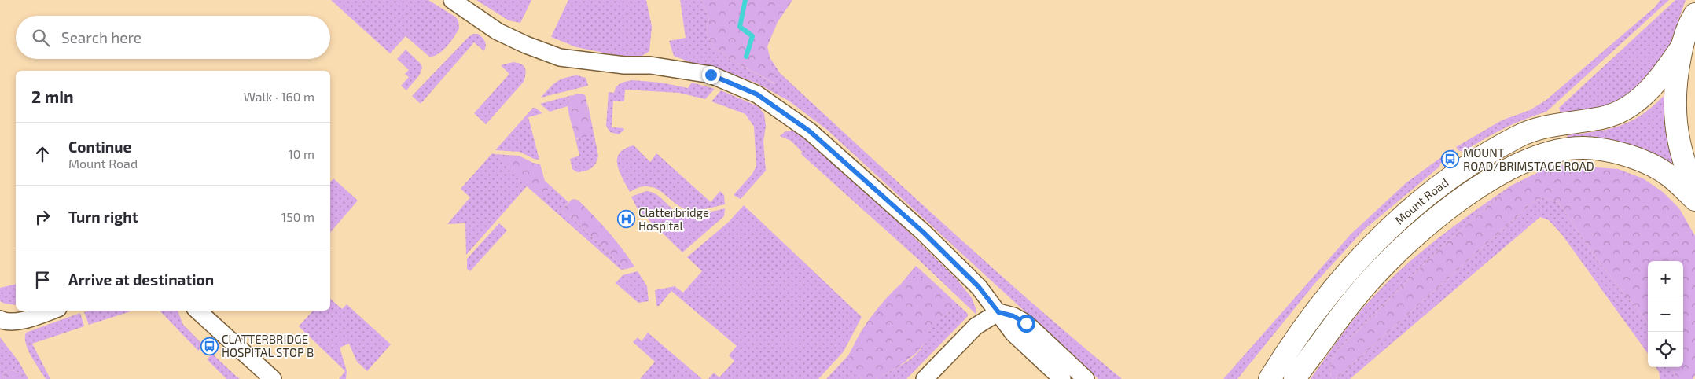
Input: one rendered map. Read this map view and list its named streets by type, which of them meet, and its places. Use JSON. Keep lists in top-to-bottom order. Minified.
{"streets":{"main road":["Mount Road"]},"places":{"bus stop":["MOUNT ROAD/BRIMSTAGE ROAD","CLATTERBRIDGE HOSPITAL STOP B"],"hospital":["Clatterbridge Hospital"]},"page":{"search":"Search here","heading":["2 min","Walk · 160 m"],"list":[["Continue","Mount Road","10 m"],["Turn right","150 m"],"Arrive at destination"],"map_buttons":["+","−"]}}
